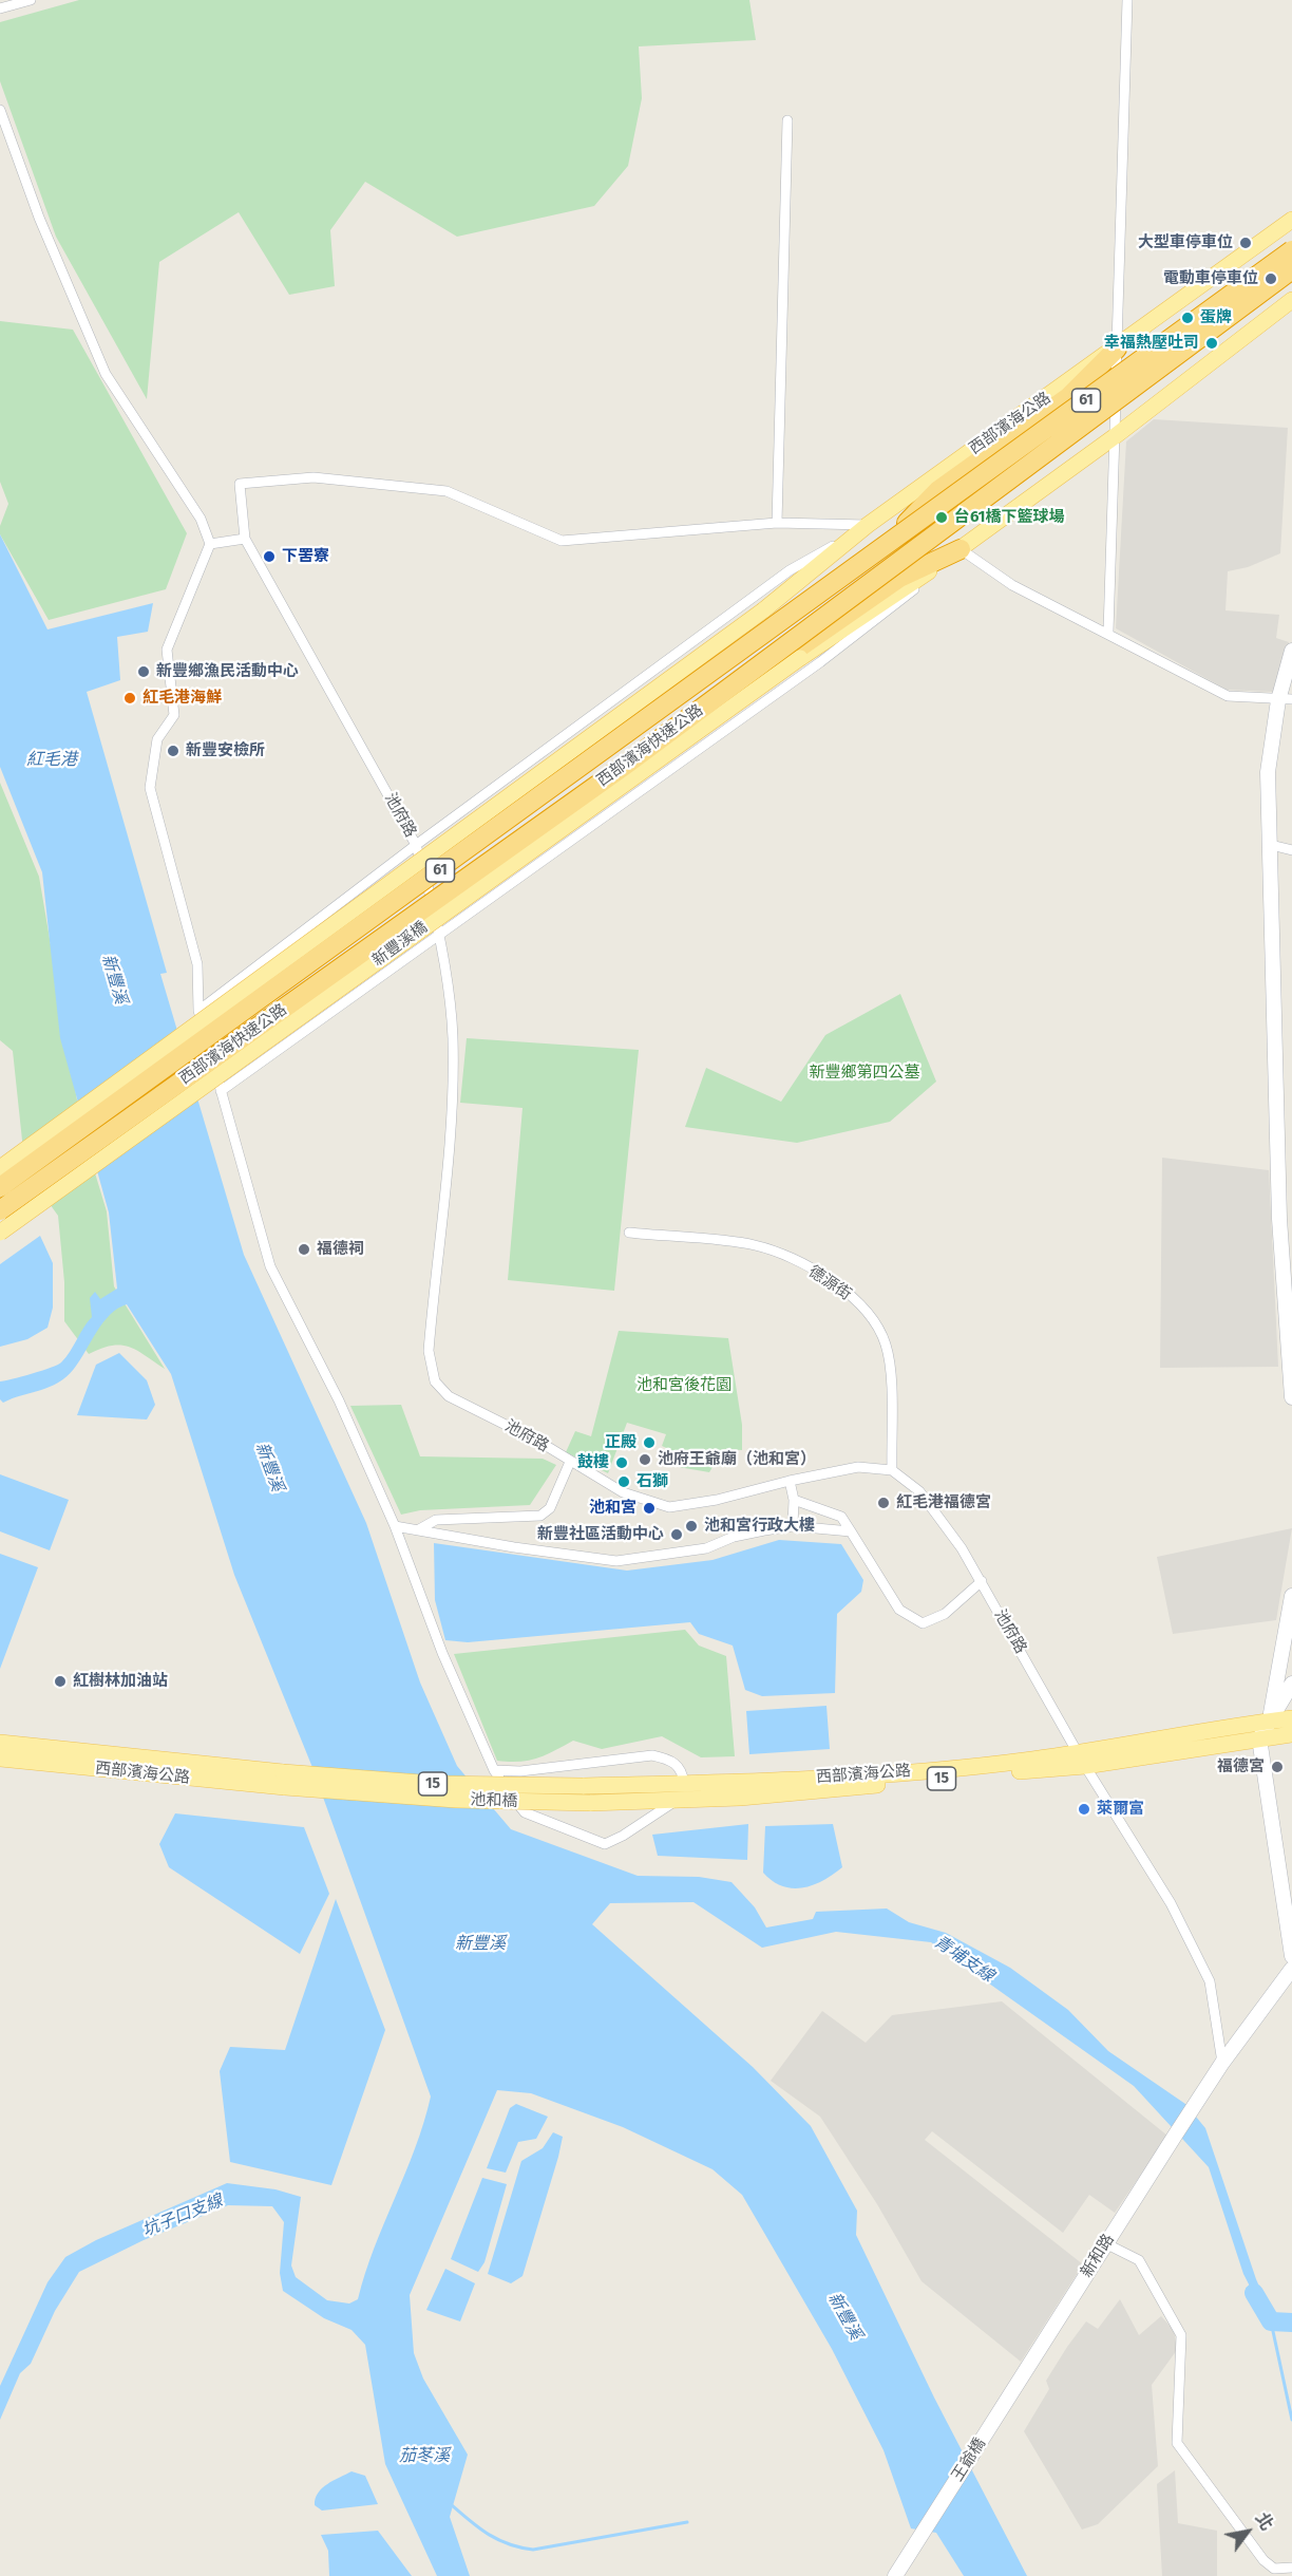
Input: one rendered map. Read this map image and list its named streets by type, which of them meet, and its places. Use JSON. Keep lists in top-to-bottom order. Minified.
{"streets":{"highway":["61","西部濱海快速公路"],"main road":["西部濱海公路","新豐溪橋","15","池和橋"],"street":["池府路","德源街","新和路","王爺橋"]},"crossings":[["61","新豐溪橋"],["西部濱海公路","池府路"],["西部濱海公路","池和橋"],["池府路","德源街"],["池府路","新和路"],["新和路","王爺橋"]],"water":["紅毛港","新豐溪","青埔支線","坑子口支線","茄苳溪"],"parks":["新豐鄉第四公墓","池和宮後花園"],"places":["大型車停車位","電動車停車位","蛋牌","幸福熱壓吐司","台61橋下籃球場","下罟寮","新豐鄉漁民活動中心","紅毛港海鮮","新豐安檢所","福德祠","正殿","池府王爺廟（池和宮）","鼓樓","石獅","紅毛港福德宮","池和宮","池和宮行政大樓","新豐社區活動中心","紅樹林加油站","福德宮","萊爾富"],"north":"top right"}
